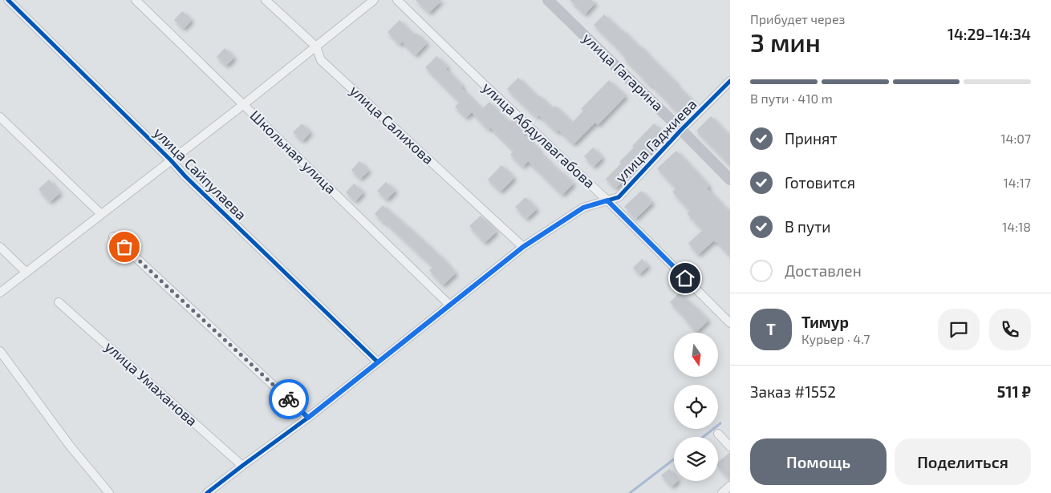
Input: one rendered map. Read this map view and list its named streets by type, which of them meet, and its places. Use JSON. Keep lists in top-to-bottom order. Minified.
{"streets":{"street":["улица Гагарина","улица Салихова","улица Абдулвагабова","улица Гаджиева","Школьная улица","улица Сайпулаева","улица Умаханова"]},"crossings":[["улица Гагарина","улица Гаджиева"],["улица Салихова","улица Гаджиева"],["улица Абдулвагабова","улица Гаджиева"],["улица Гаджиева","Школьная улица"],["улица Гаджиева","улица Сайпулаева"],["улица Гаджиева","улица Умаханова"]],"north":"bottom","page":{"heading":["3 мин","Прибудет через","14:29–14:34"],"panel":["Тимур","Курьер · 4.7","Заказ #1552","511 ₽"],"bar":"В пути · 410 m","list":[["Принят","14:07"],["Готовится","14:17"],["В пути","14:18"],"Доставлен"],"round":"Т","buttons":["Помощь","Поделиться"]}}
